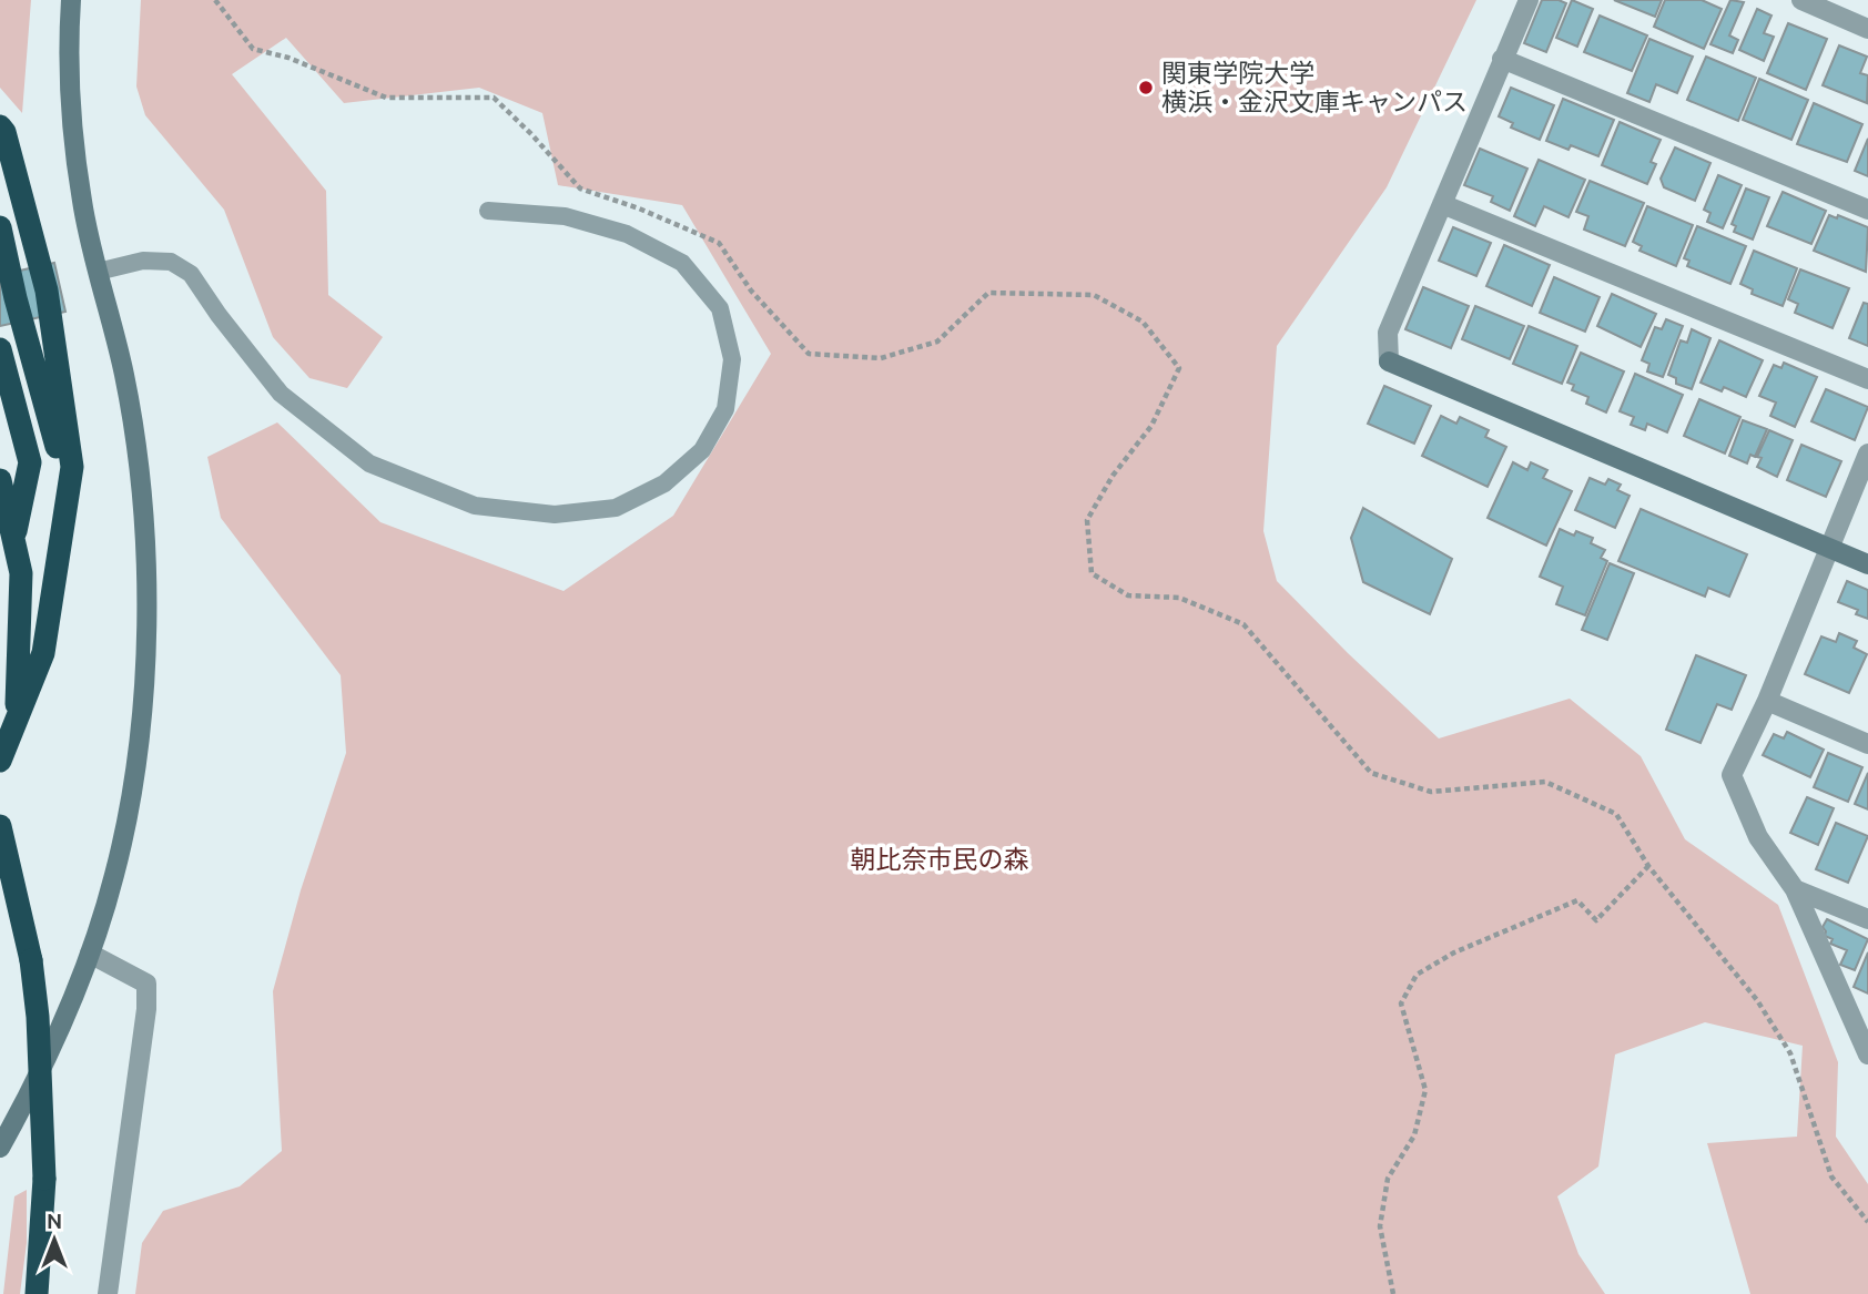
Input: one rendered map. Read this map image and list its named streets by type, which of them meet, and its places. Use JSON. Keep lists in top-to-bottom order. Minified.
{"parks":["朝比奈市民の森"],"places":["関東学院大学 横浜・金沢文庫キャンパス"],"north":"top"}
